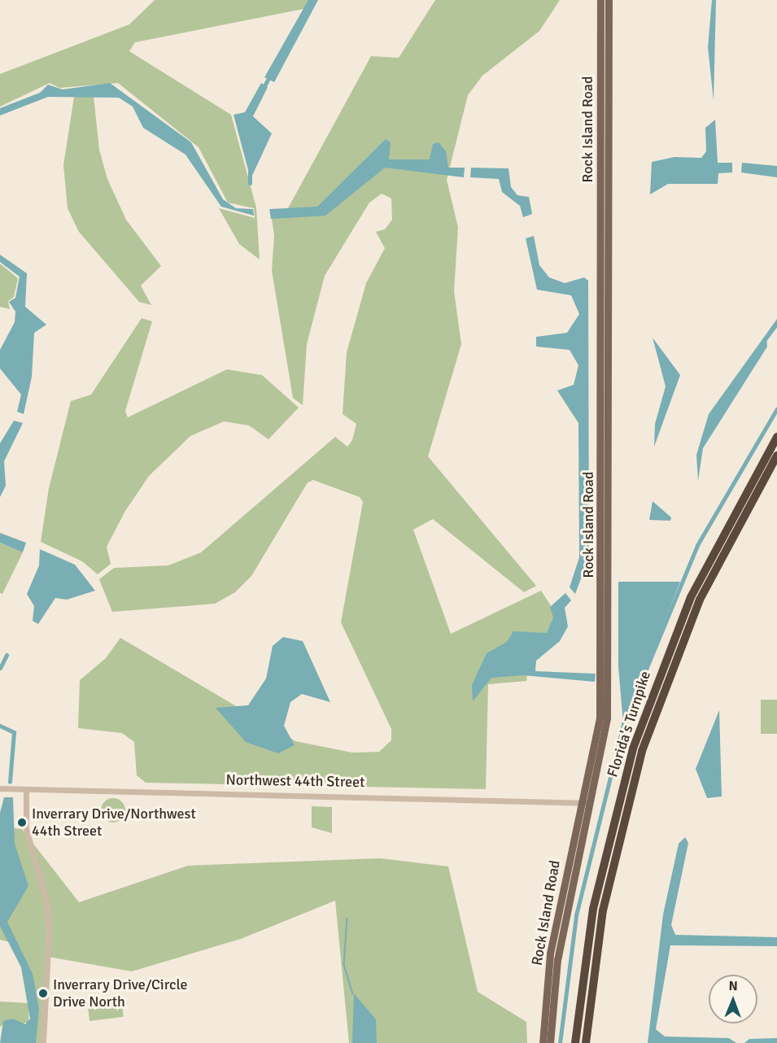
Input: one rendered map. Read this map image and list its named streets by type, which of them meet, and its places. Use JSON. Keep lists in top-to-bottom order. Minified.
{"streets":{"highway":["Florida's Turnpike"],"main road":["Rock Island Road"],"street":["Northwest 44th Street"]},"crossings":[["Rock Island Road","Northwest 44th Street"]],"places":["Inverrary Drive/Northwest 44th Street","Inverrary Drive/Circle Drive North"],"north":"top"}
